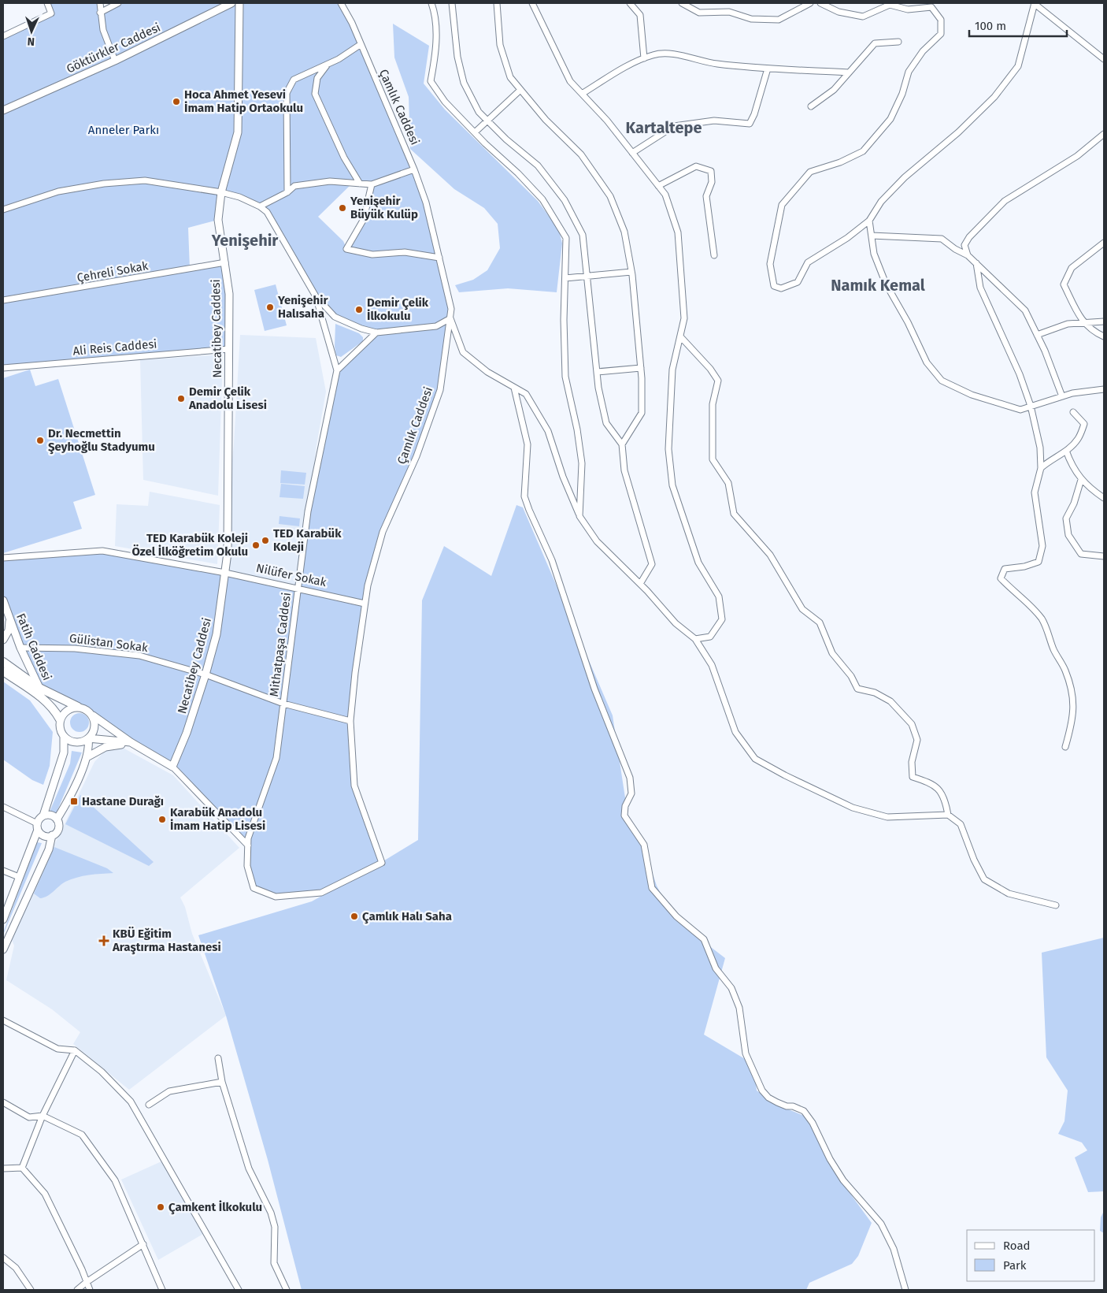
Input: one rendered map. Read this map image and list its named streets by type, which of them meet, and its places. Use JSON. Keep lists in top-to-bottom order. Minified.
{"streets":{"street":["Göktürkler Caddesi","Çamlık Caddesi","Çehreli Sokak","Necatibey Caddesi","Ali Reis Caddesi","Nilüfer Sokak","Gülistan Sokak","Mithatpaşa Caddesi","Fatih Caddesi"]},"crossings":[["Çamlık Caddesi","Nilüfer Sokak"],["Çamlık Caddesi","Gülistan Sokak"],["Çamlık Caddesi","Mithatpaşa Caddesi"],["Çehreli Sokak","Necatibey Caddesi"],["Necatibey Caddesi","Ali Reis Caddesi"],["Necatibey Caddesi","Nilüfer Sokak"],["Necatibey Caddesi","Gülistan Sokak"],["Necatibey Caddesi","Mithatpaşa Caddesi"],["Nilüfer Sokak","Mithatpaşa Caddesi"],["Gülistan Sokak","Mithatpaşa Caddesi"],["Gülistan Sokak","Fatih Caddesi"]],"districts":["Kartaltepe","Yenişehir","Namık Kemal"],"parks":["Anneler Parkı"],"places":{"other":["Hoca Ahmet Yesevi İmam Hatip Ortaokulu","Yenişehir Büyük Kulüp","Yenişehir Halısaha","Demir Çelik İlkokulu","Demir Çelik Anadolu Lisesi","Dr. Necmettin Şeyhoğlu Stadyumu","TED Karabük Koleji","TED Karabük Koleji Özel İlköğretim Okulu","Karabük Anadolu İmam Hatip Lisesi","Çamlık Halı Saha","Çamkent İlkokulu"],"transit":["Hastane Durağı"],"health":["KBÜ Eğitim Araştırma Hastanesi"]},"legend":["Road","Park"],"scale_bar":"100 m","north":"bottom"}
